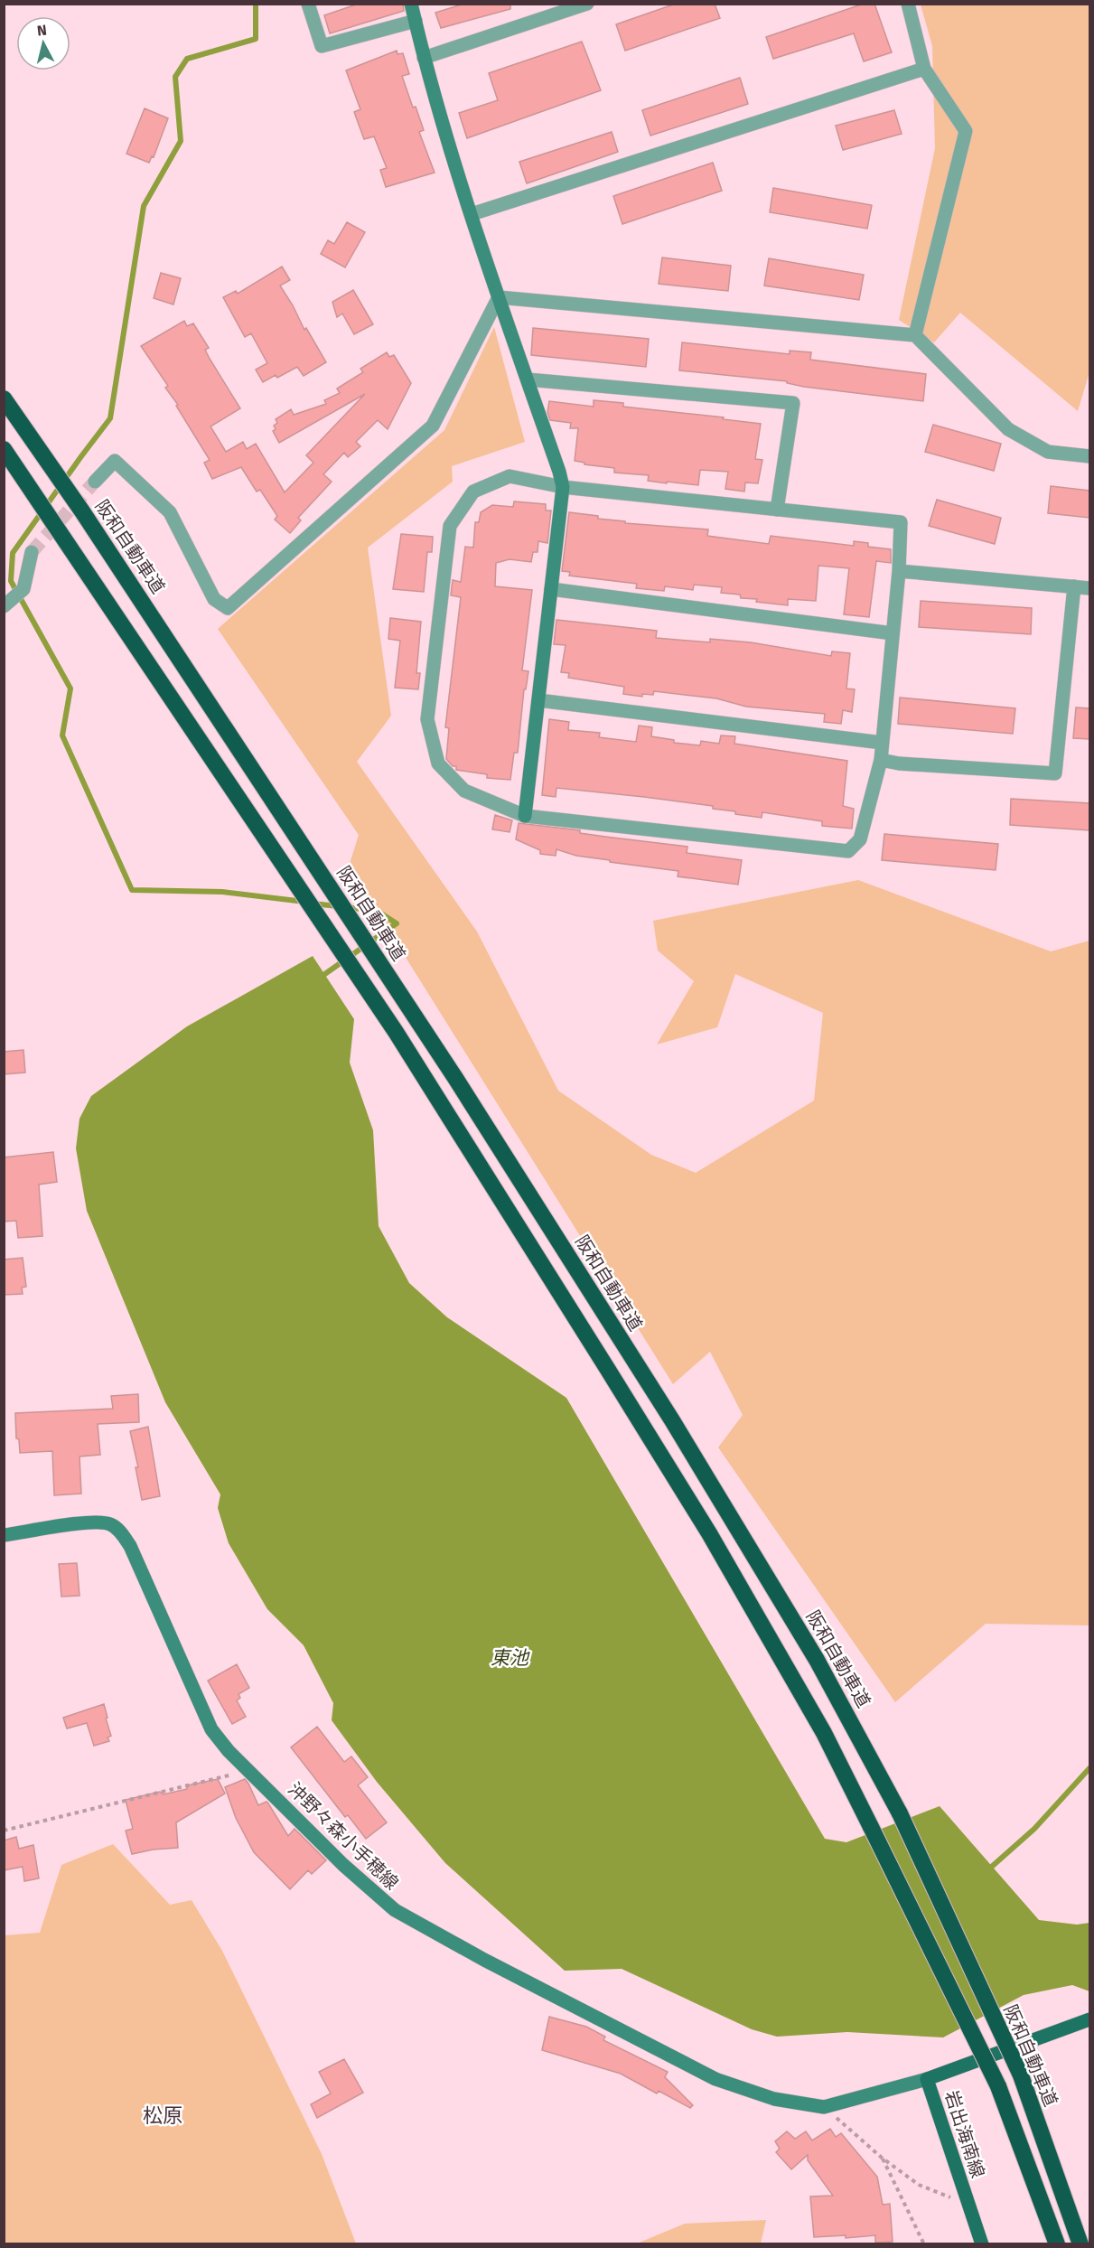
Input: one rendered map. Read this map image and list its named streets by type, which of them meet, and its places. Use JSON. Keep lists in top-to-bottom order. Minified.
{"streets":{"highway":["阪和自動車道"],"main road":["沖野々森小手穂線","岩出海南線"]},"crossings":[["沖野々森小手穂線","岩出海南線"]],"districts":["松原"],"water":["東池"],"north":"top"}
